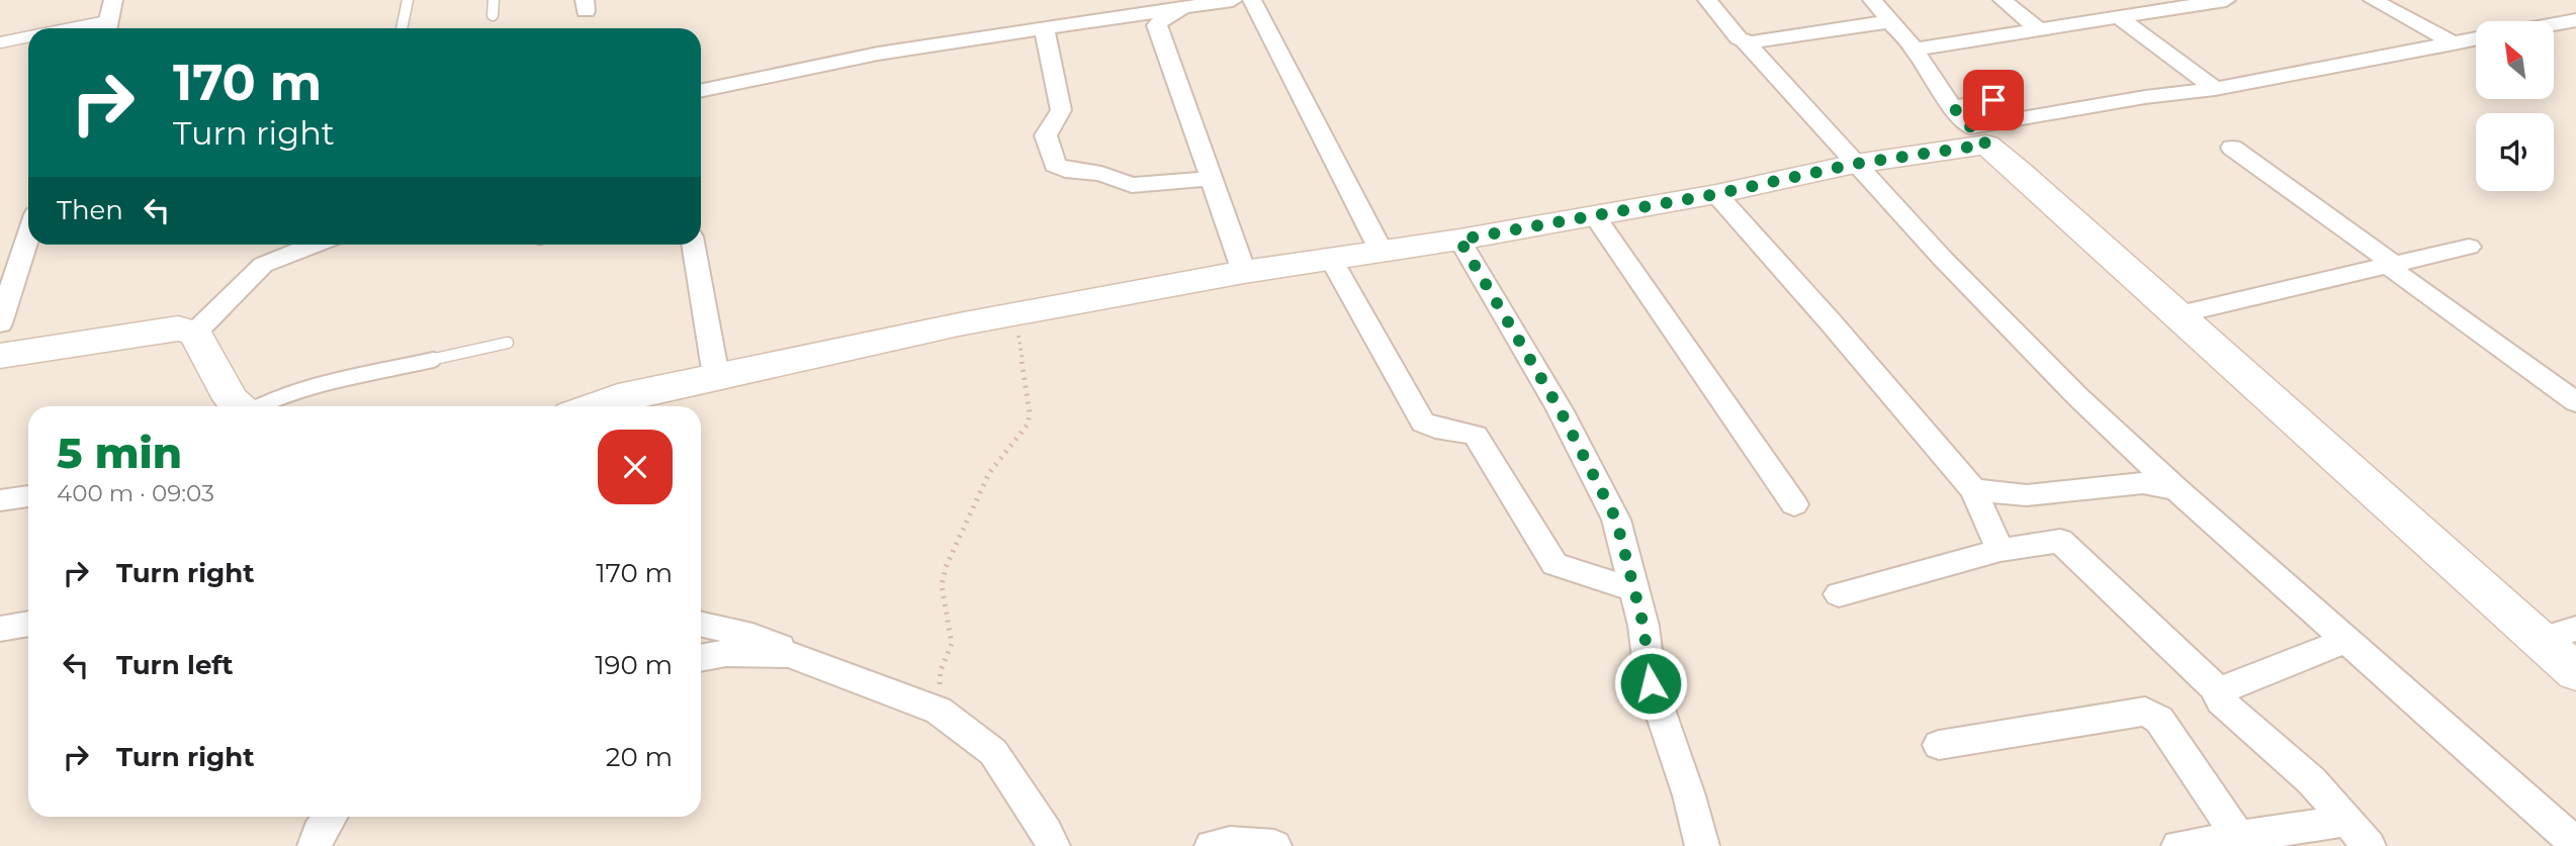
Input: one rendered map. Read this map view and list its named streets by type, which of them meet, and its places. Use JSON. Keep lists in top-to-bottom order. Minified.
{"north":"top left","page":{"turn":["170 m","Turn right"],"then":"Then","heading":["5 min","400 m · 09:03"],"list":[{"name":"Turn right","value":"170 m"},{"name":"Turn left","value":"190 m"},{"name":"Turn right","value":"20 m"}]}}
